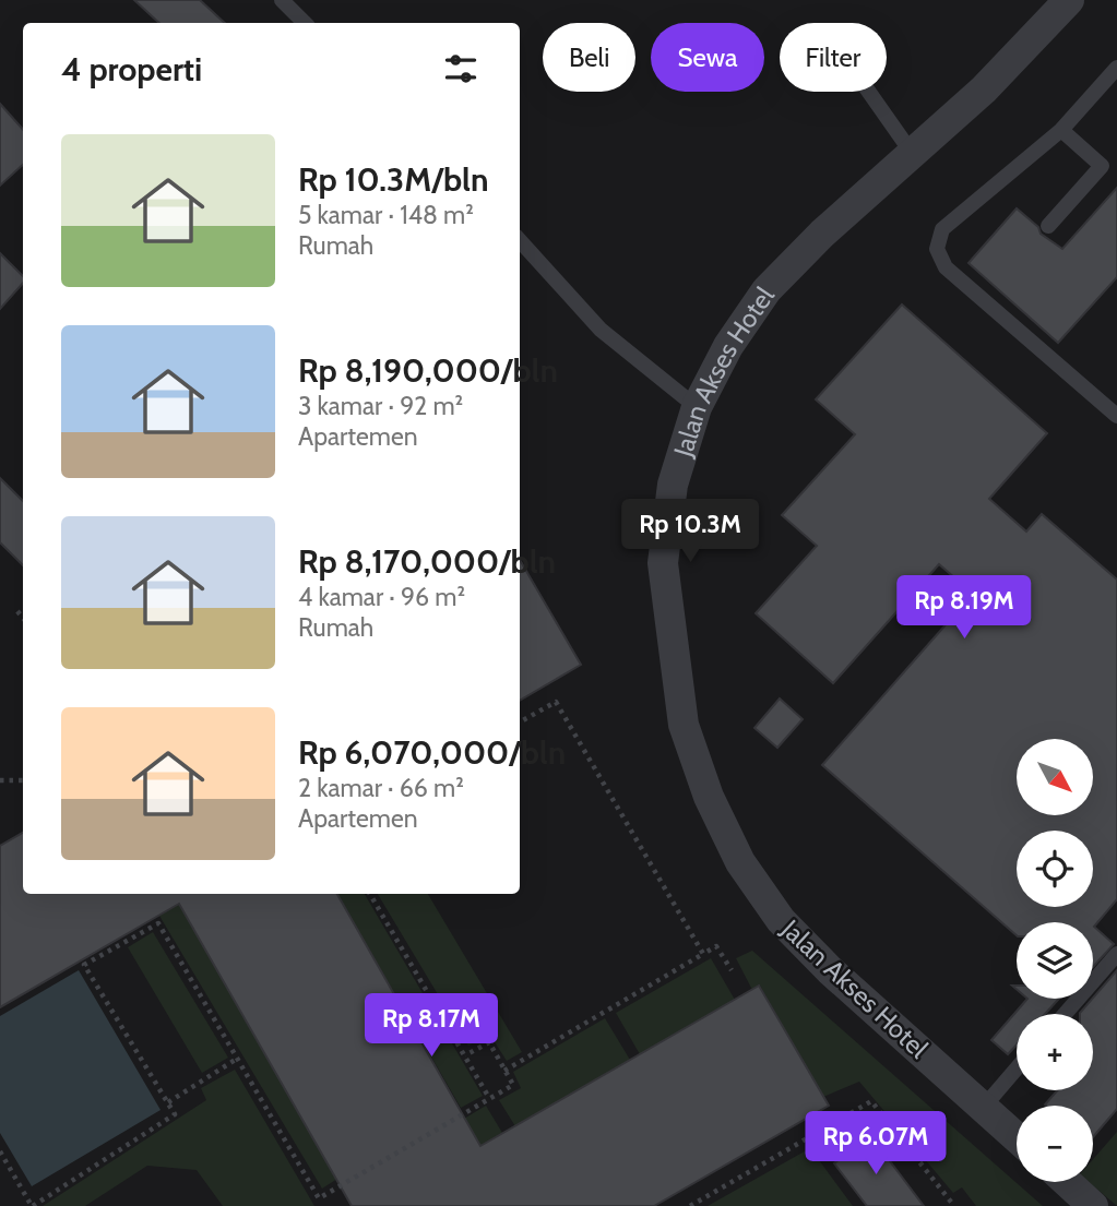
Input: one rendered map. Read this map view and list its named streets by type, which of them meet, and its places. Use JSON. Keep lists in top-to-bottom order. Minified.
{"streets":{"street":["Jalan Akses Hotel"]},"north":"bottom right","page":{"chip":["Beli","Sewa","Filter"],"heading":"4 properti","list":[{"name":"Rp 10.3M/bln","note":"5 kamar · 148 m² · Rumah"},{"name":"Rp 8,190,000/bln","note":"3 kamar · 92 m² · Apartemen"},{"name":"Rp 8,170,000/bln","note":"4 kamar · 96 m² · Rumah"},{"name":"Rp 6,070,000/bln","note":"2 kamar · 66 m² · Apartemen"}],"price":["Rp 10.3M","Rp 8.19M","Rp 8.17M","Rp 6.07M"],"map_buttons":["+","−"]}}
